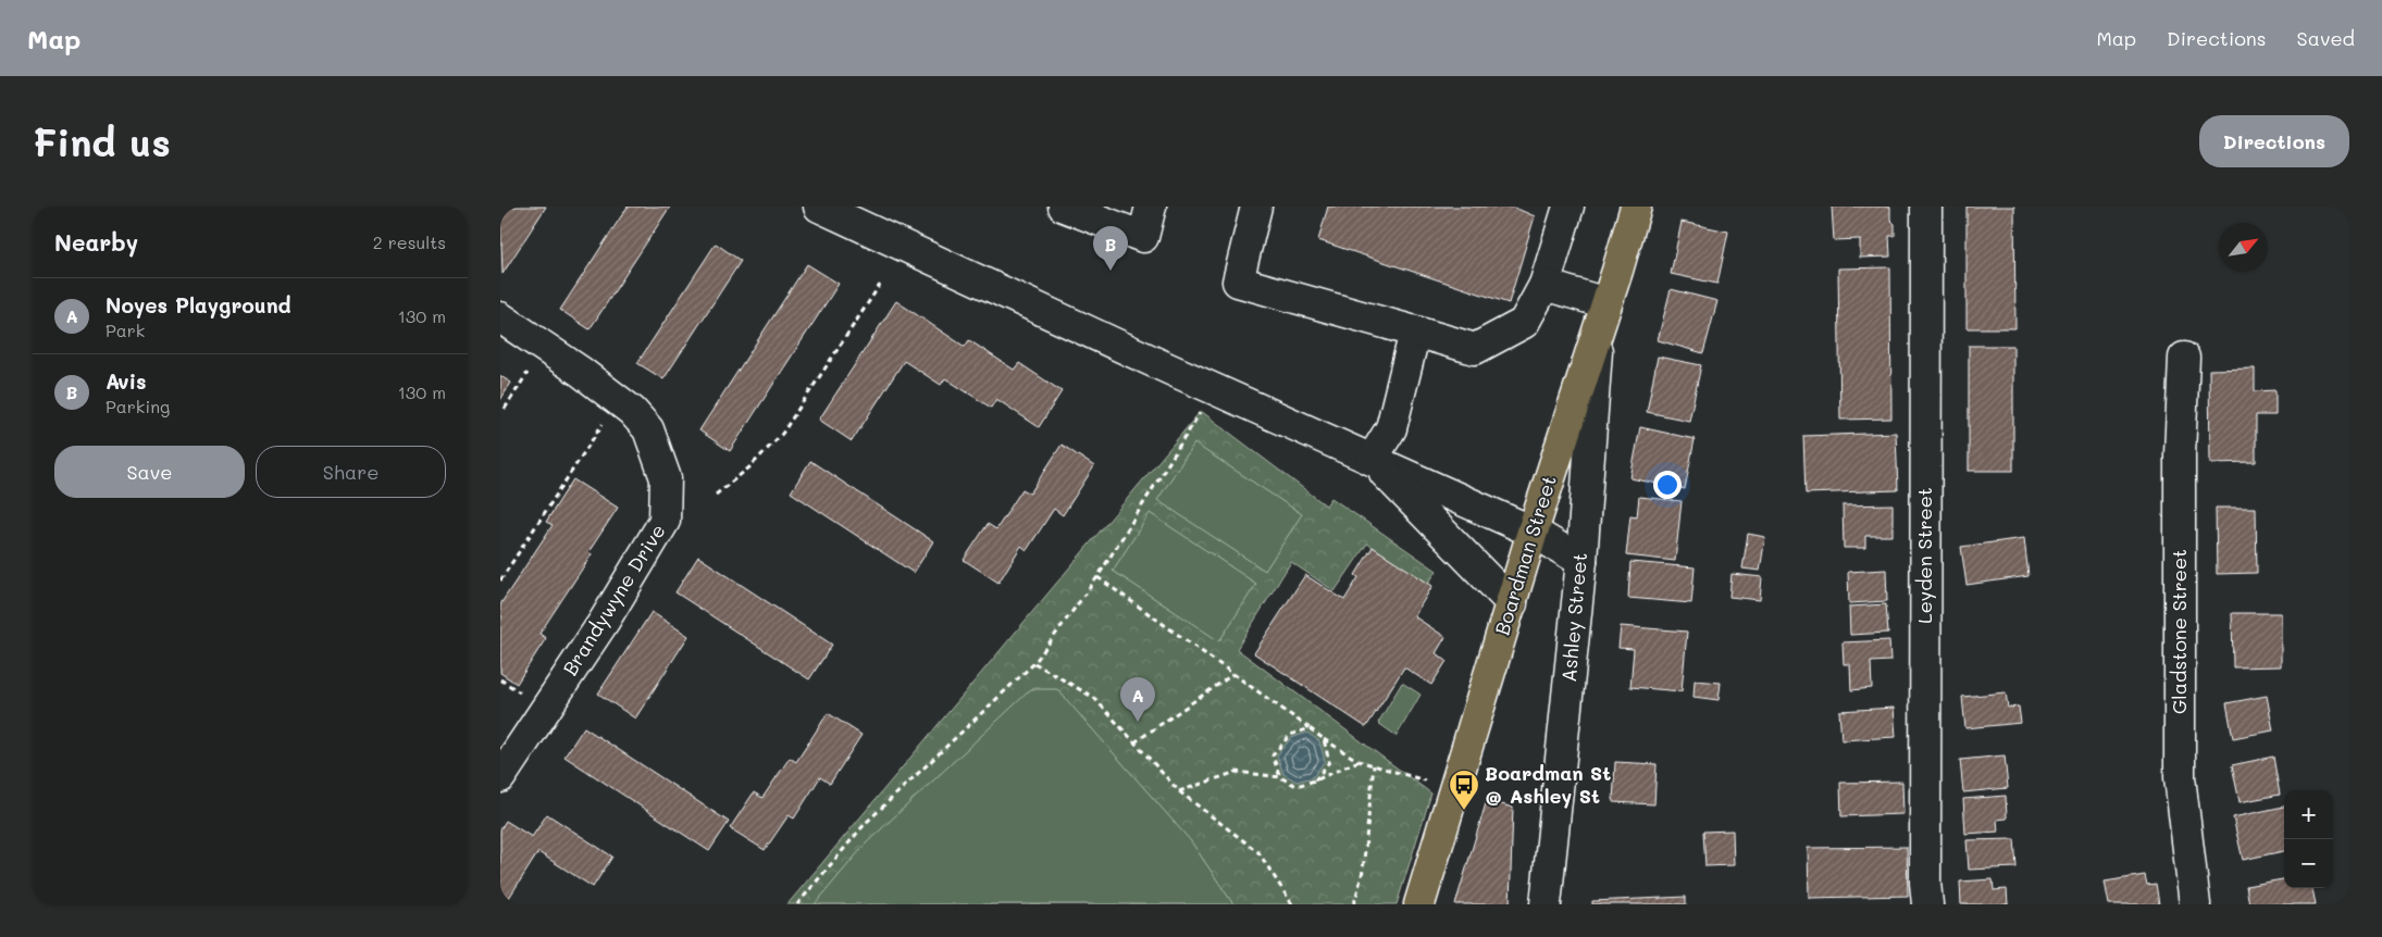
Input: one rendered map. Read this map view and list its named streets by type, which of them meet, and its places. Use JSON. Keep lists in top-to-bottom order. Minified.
{"streets":{"main road":["Boardman Street"],"street":["Leyden Street","Brandywyne Drive","Ashley Street","Gladstone Street"]},"crossings":[["Boardman Street","Ashley Street"]],"places":{"bus stop":["Boardman St @ Ashley St"]},"north":"top right","page":{"header":"Map","nav":["Map","Directions","Saved"],"buttons":["Directions",["Save","Share"]],"title":"Find us","heading":["Nearby","2 results"],"pins":["B","A"],"list":[{"mark":"A","name":"Noyes Playground","note":"Park","value":"130 m"},{"mark":"B","name":"Avis","note":"Parking","value":"130 m"}],"map_buttons":["+","−"]}}
